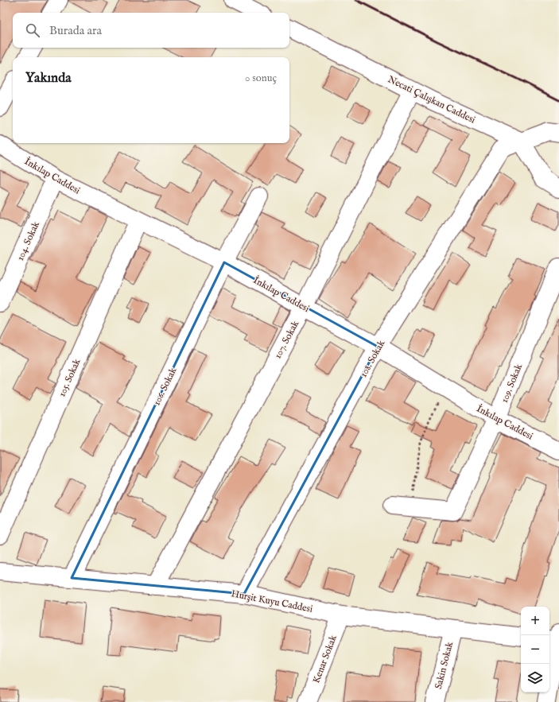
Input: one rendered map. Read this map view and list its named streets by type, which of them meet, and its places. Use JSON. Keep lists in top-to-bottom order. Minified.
{"streets":{"street":["Necati Çalışkan Caddesi","İnkılap Caddesi","104. Sokak","107. Sokak","108. Sokak","105. Sokak","109. Sokak","106. Sokak","Hurşit Kuyu Caddesi","Kenar Sokak","Sakin Sokak"]},"crossings":[["Necati Çalışkan Caddesi","107. Sokak"],["Necati Çalışkan Caddesi","108. Sokak"],["İnkılap Caddesi","104. Sokak"],["İnkılap Caddesi","107. Sokak"],["İnkılap Caddesi","108. Sokak"],["İnkılap Caddesi","105. Sokak"],["İnkılap Caddesi","109. Sokak"],["İnkılap Caddesi","106. Sokak"],["107. Sokak","Hurşit Kuyu Caddesi"],["108. Sokak","Hurşit Kuyu Caddesi"],["106. Sokak","Hurşit Kuyu Caddesi"],["Hurşit Kuyu Caddesi","Kenar Sokak"],["Hurşit Kuyu Caddesi","Sakin Sokak"]],"page":{"search":"Burada ara","heading":["Yakında","0 sonuç"],"map_buttons":["+","−"]}}
